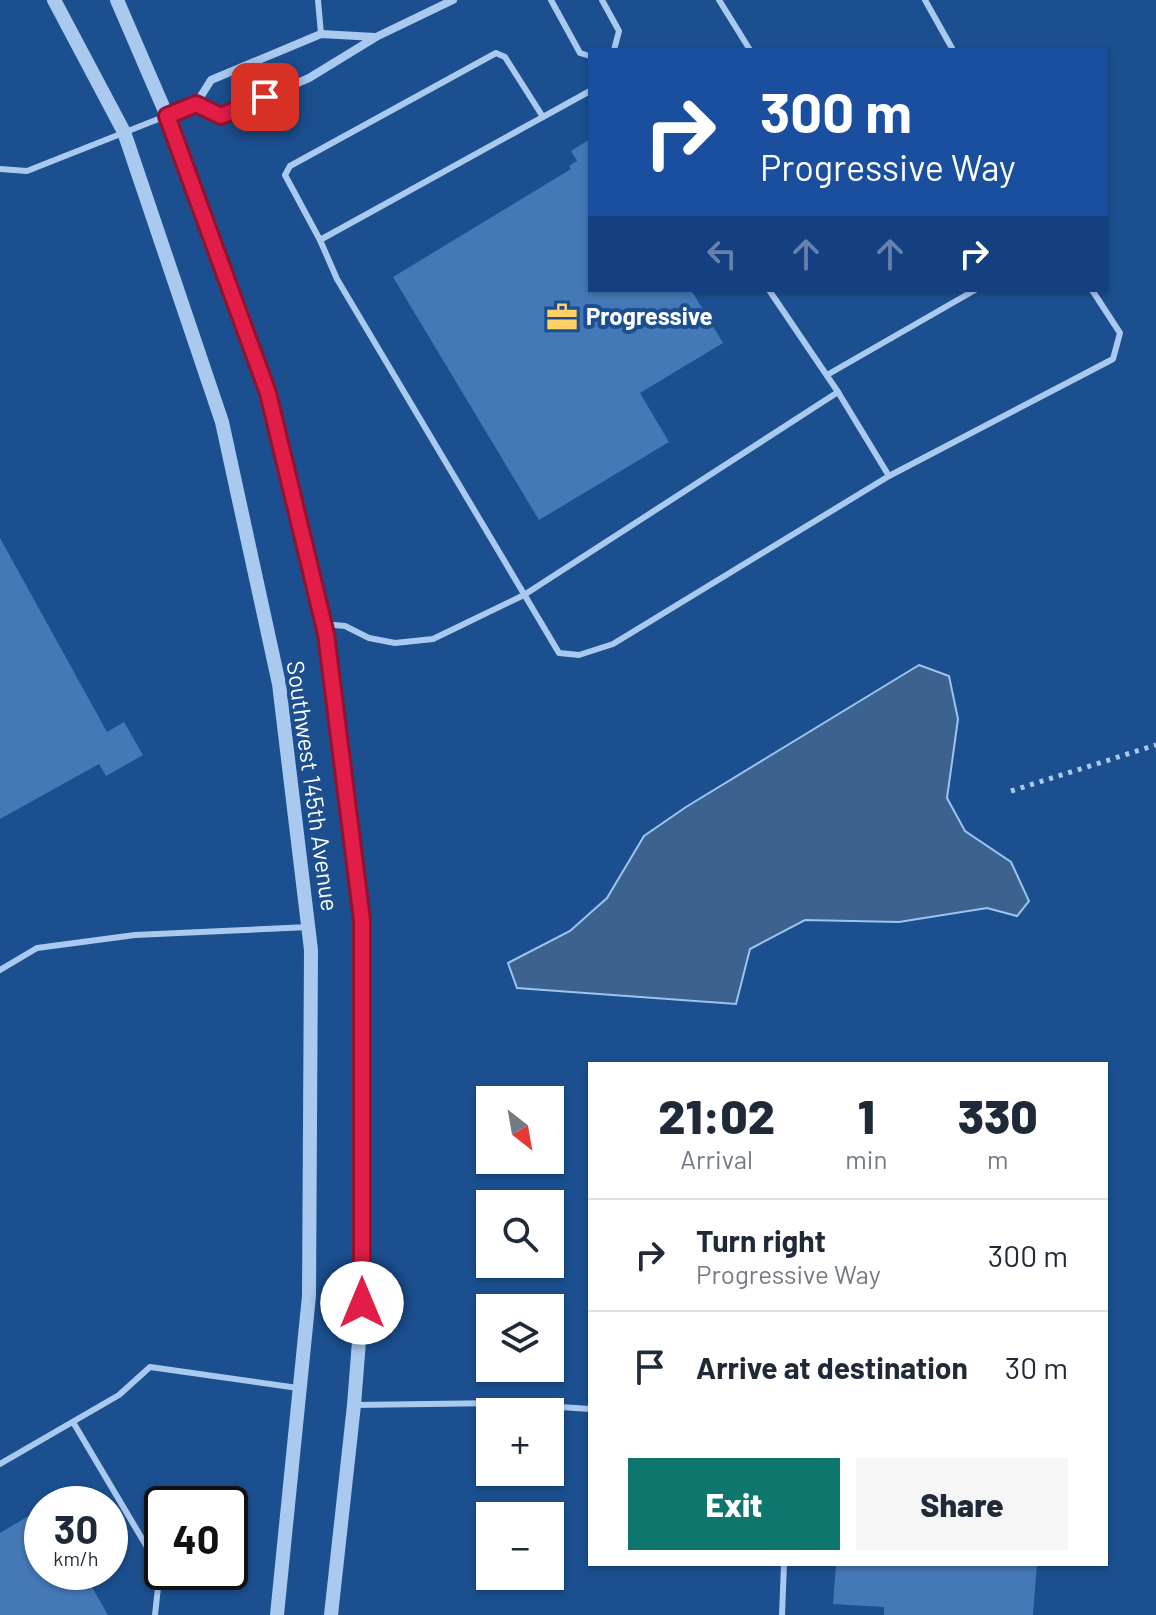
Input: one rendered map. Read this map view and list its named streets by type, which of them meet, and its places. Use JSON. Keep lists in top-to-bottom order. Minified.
{"streets":{"street":["Southwest 145th Avenue"]},"places":{"office":["Progressive"]},"north":"bottom right","page":{"turn":["300 m","Progressive Way"],"eta":["21:02","Arrival","1","min","330","m"],"map_buttons":["+","−"],"list":[{"name":"Turn right","note":"Progressive Way","value":"300 m"},{"name":"Arrive at destination","value":"30 m"}],"buttons":["Exit","Share"],"speed":"30 km/h","limit":"40"}}
